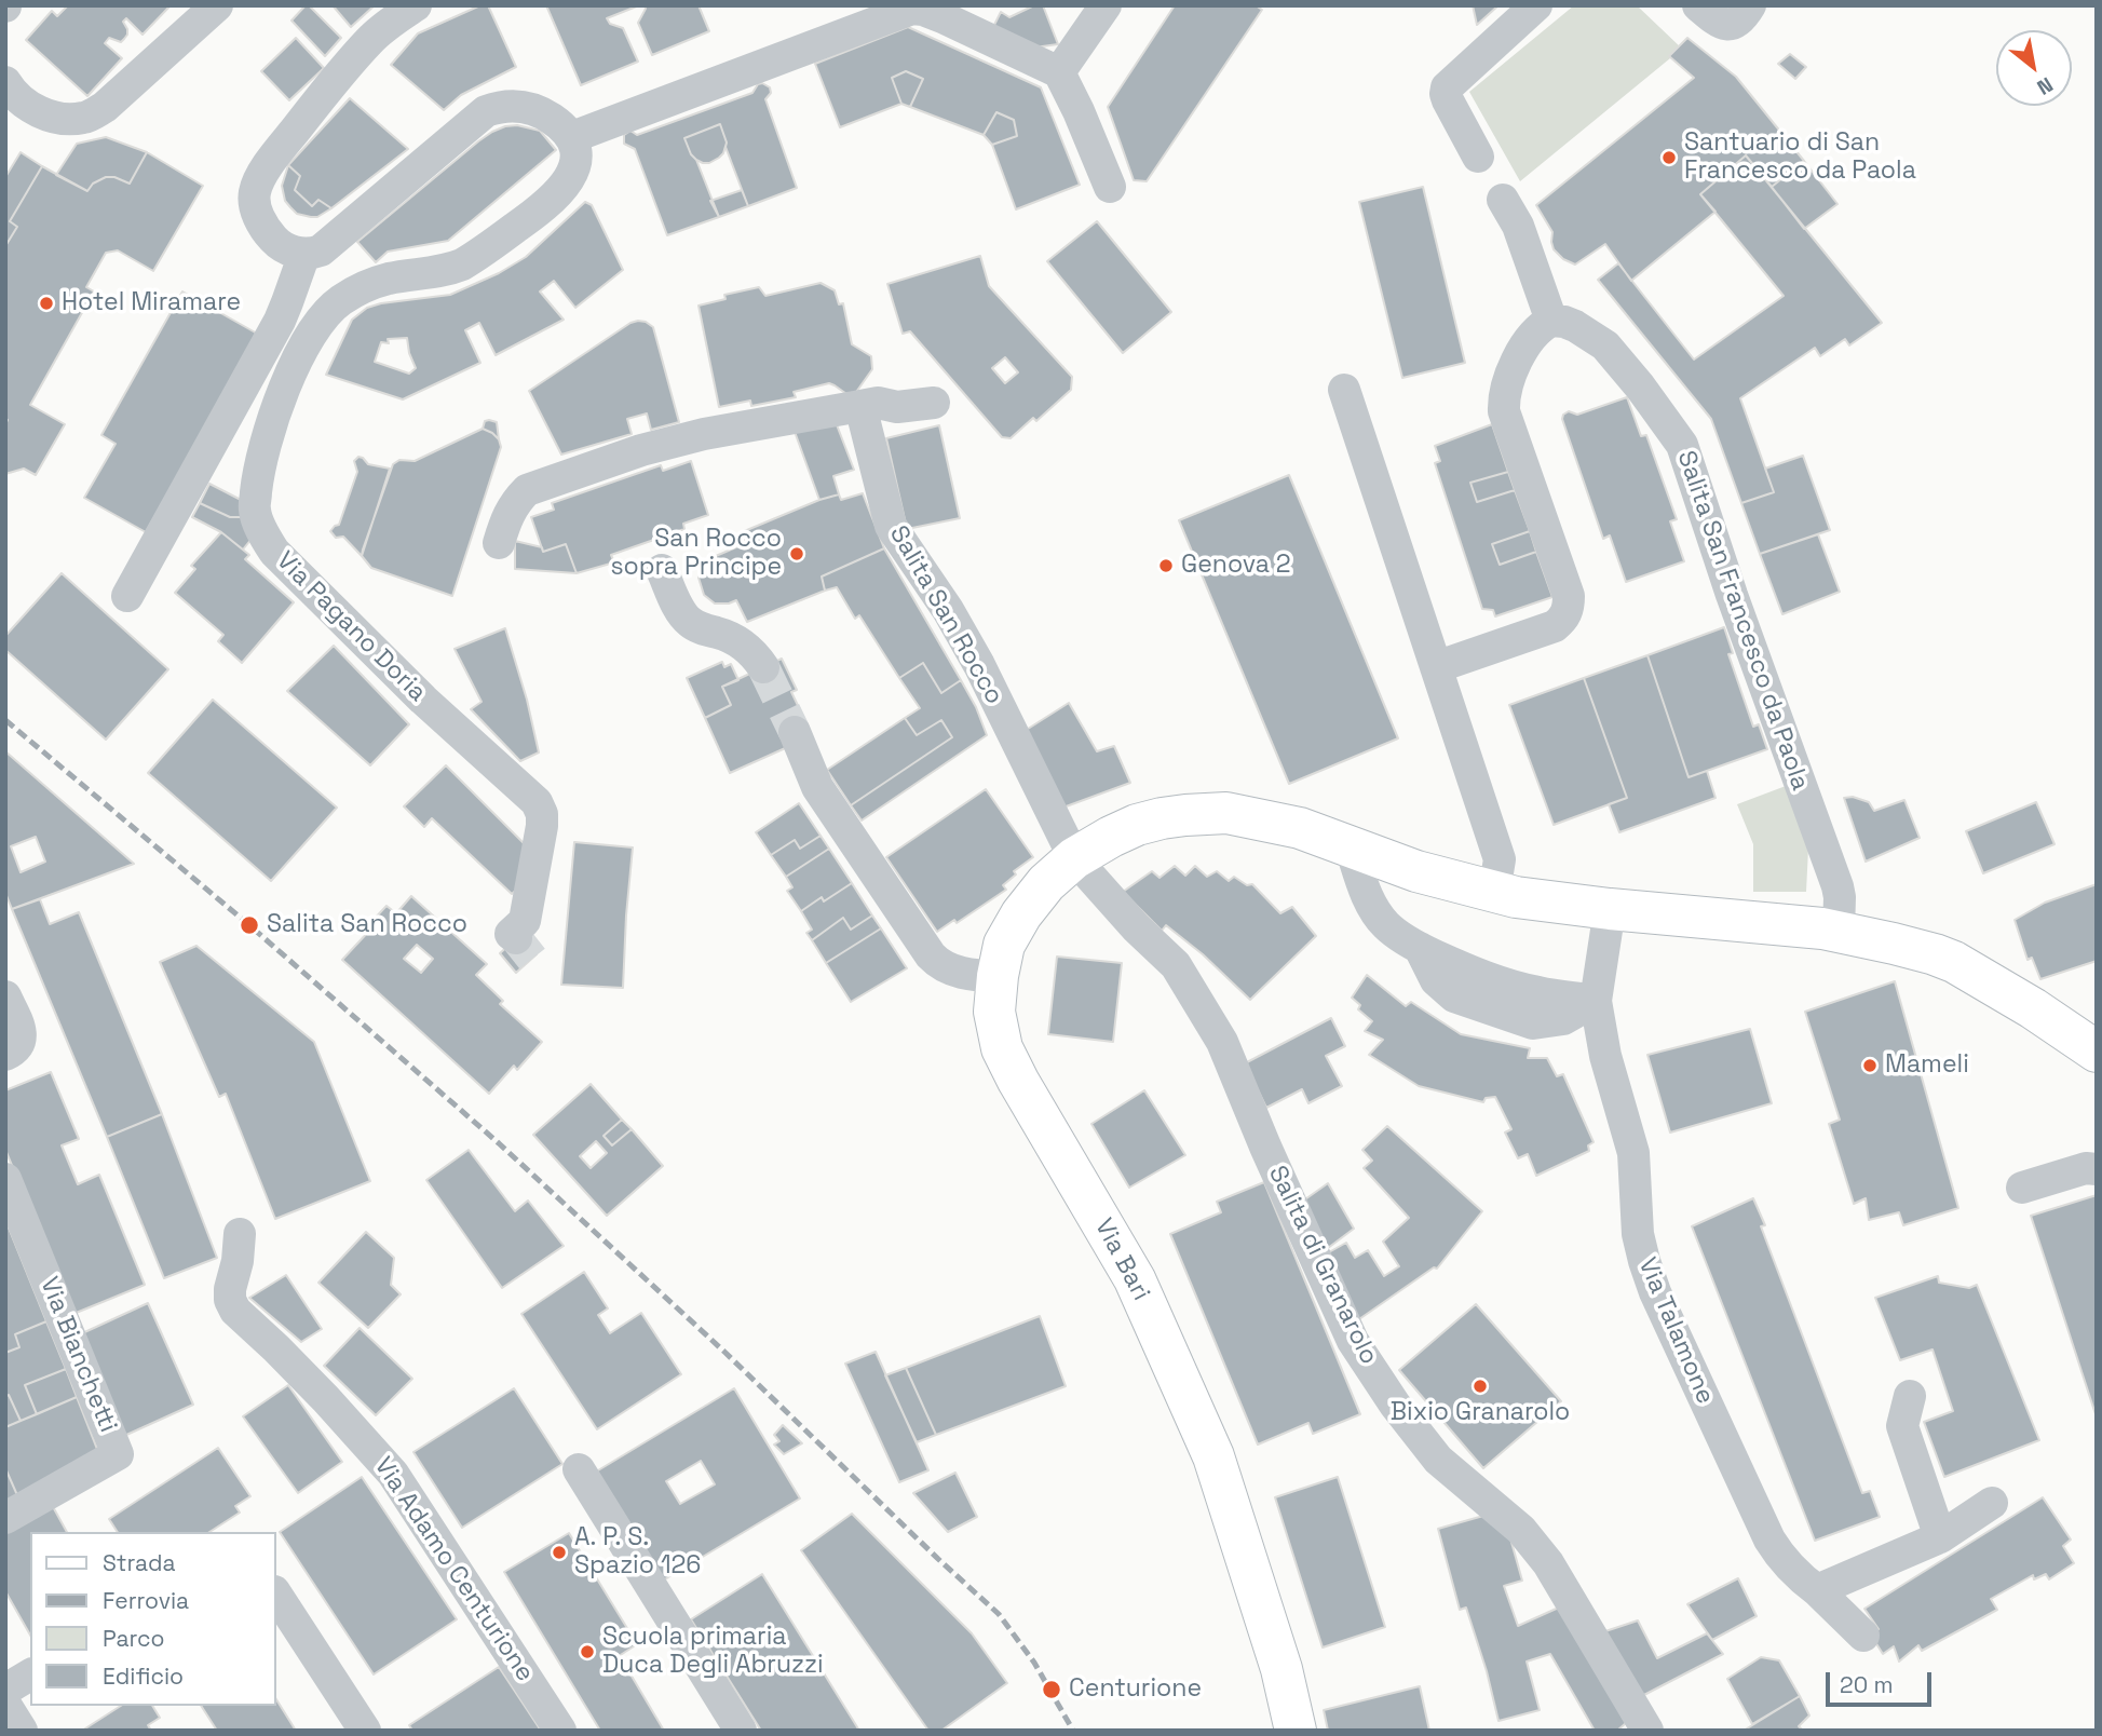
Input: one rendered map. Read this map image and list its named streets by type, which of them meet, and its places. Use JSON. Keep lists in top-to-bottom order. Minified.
{"streets":{"street":["Salita San Rocco","Salita San Francesco da Paola","Via Pagano Doria","Via Bari","Salita di Granarolo","Via Talamone","Via Bianchetti","Via Adamo Centurione"]},"crossings":[["Salita San Rocco","Via Bari"],["Salita San Rocco","Salita di Granarolo"],["Salita San Francesco da Paola","Via Bari"],["Via Bari","Salita di Granarolo"],["Via Bari","Via Talamone"]],"places":["Santuario di San Francesco da Paola","Hotel Miramare","San Rocco sopra Principe","Genova 2","Salita San Rocco","Mameli","Bixio Granarolo","A. P. S. Spazio 126","Scuola primaria Duca Degli Abruzzi","Centurione"],"legend":["Strada","Ferrovia","Parco","Edificio"],"scale_bar":"20 m","north":"bottom right"}
